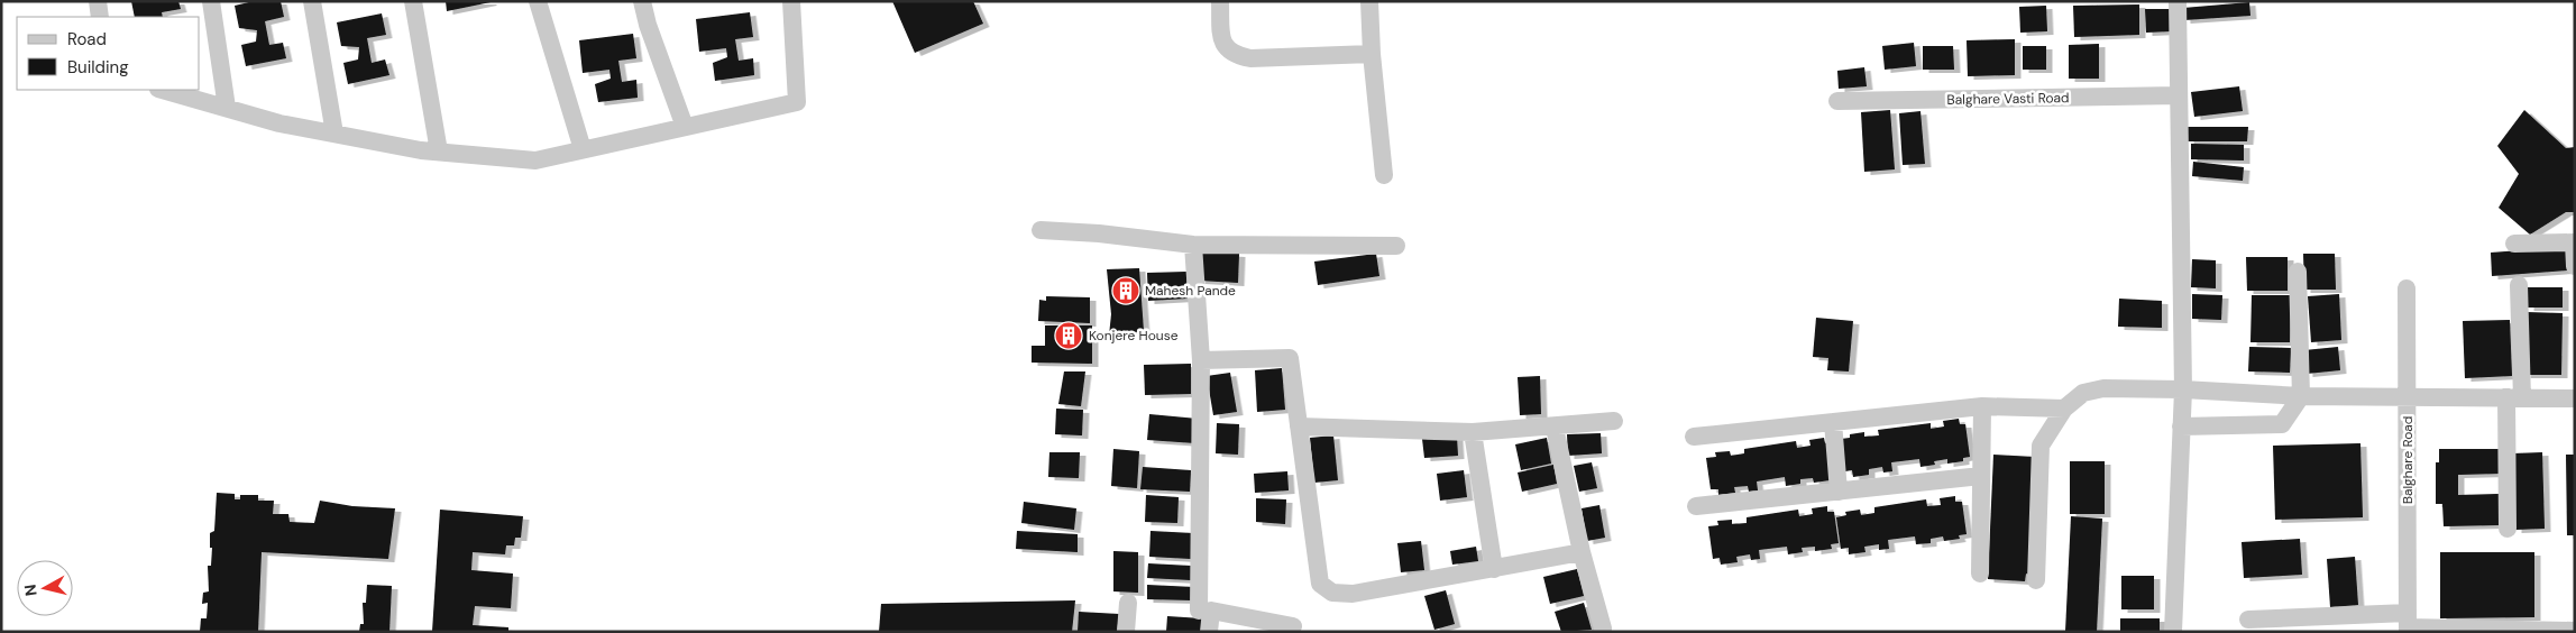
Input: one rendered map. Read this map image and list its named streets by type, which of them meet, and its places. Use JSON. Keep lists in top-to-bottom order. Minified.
{"streets":{"street":["Balghare Vasti Road","Balghare Road"]},"places":{"building":["Mahesh Pande","Konjere House"]},"legend":["Road","Building"],"north":"left"}
